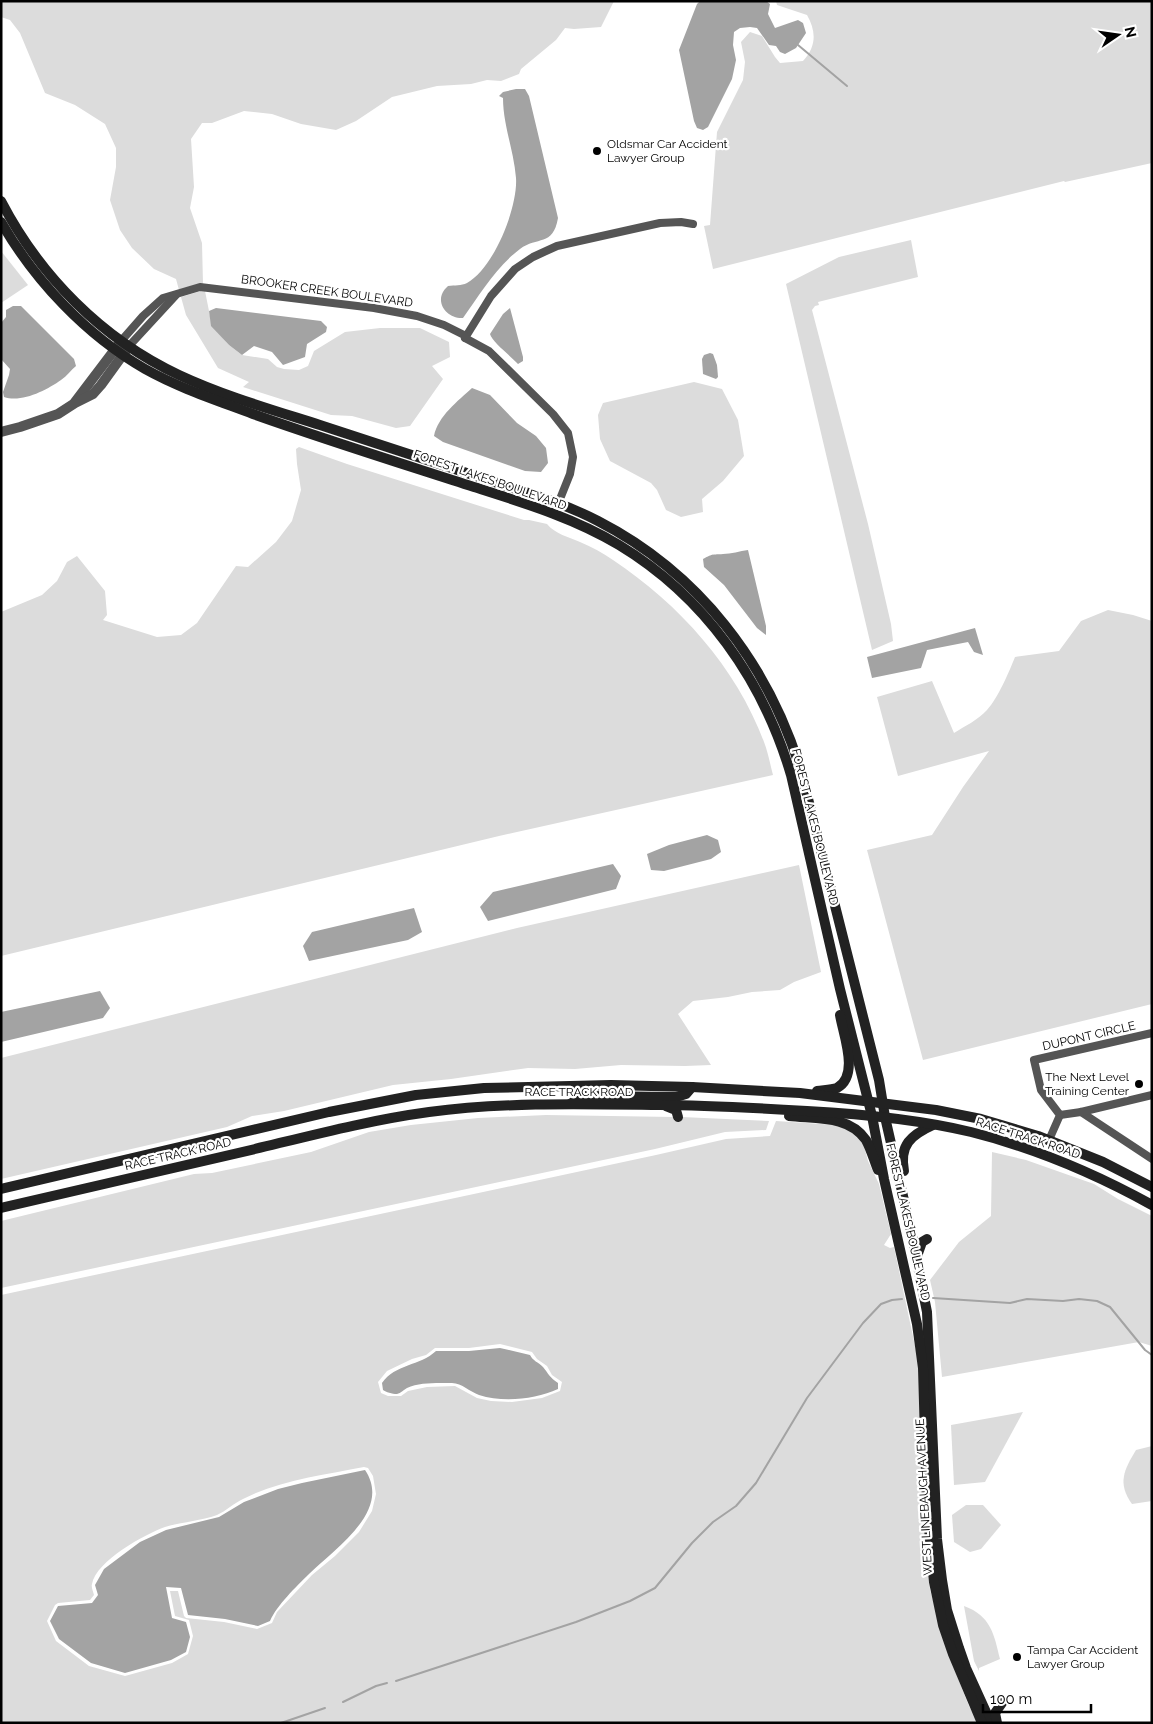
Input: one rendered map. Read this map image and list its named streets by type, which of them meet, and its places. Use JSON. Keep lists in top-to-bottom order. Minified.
{"streets":{"main road":["FOREST LAKES BOULEVARD","RACE TRACK ROAD","WEST LINEBAUGH AVENUE"],"street":["BROOKER CREEK BOULEVARD","DUPONT CIRCLE"]},"crossings":[["BROOKER CREEK BOULEVARD","FOREST LAKES BOULEVARD"],["FOREST LAKES BOULEVARD","RACE TRACK ROAD"],["FOREST LAKES BOULEVARD","WEST LINEBAUGH AVENUE"]],"places":["Oldsmar Car Accident Lawyer Group","The Next Level Training Center","Tampa Car Accident Lawyer Group"],"scale_bar":"100 m","north":"right"}
